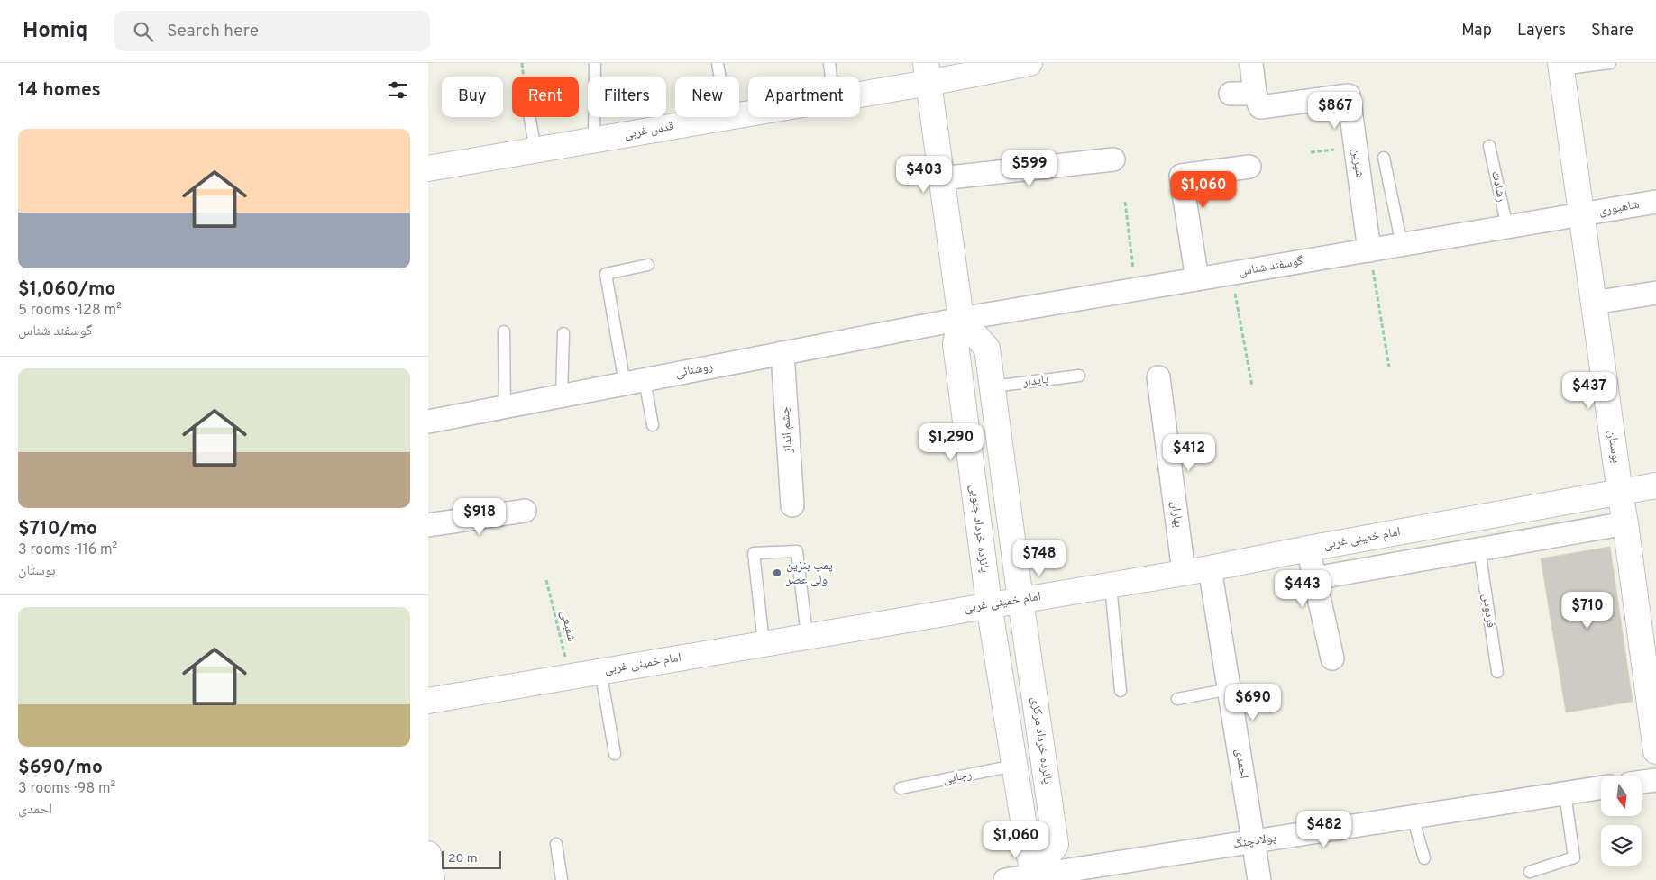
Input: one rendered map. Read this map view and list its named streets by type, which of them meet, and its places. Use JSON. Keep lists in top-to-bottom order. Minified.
{"streets":{"street":["قدس غربی","شیرین","شاهپوری","گوسفند شناس","روشنائی","چشم انداز","بوستان","بهاران","پانزده خرداد جنوبی","امام خمینی غربی","پانزده خرداد مرکزی","احمدی","پولادچنگ"],"lane":["رشادت","پایدار","فردوس","رجایی"],"path":["شفیعی"]},"crossings":[["قدس غربی","پانزده خرداد جنوبی"],["شیرین","گوسفند شناس"],["رشادت","گوسفند شناس"],["شاهپوری","گوسفند شناس"],["شاهپوری","بوستان"],["گوسفند شناس","روشنائی"],["گوسفند شناس","بوستان"],["گوسفند شناس","پانزده خرداد جنوبی"],["روشنائی","چشم انداز"],["روشنائی","پانزده خرداد جنوبی"],["بوستان","امام خمینی غربی"],["بهاران","امام خمینی غربی"],["پانزده خرداد جنوبی","امام خمینی غربی"],["امام خمینی غربی","شفیعی"],["امام خمینی غربی","پانزده خرداد مرکزی"],["امام خمینی غربی","احمدی"],["پانزده خرداد مرکزی","پولادچنگ"],["احمدی","پولادچنگ"]],"places":["پمپ بنزین ولی عصر"],"scale_bar":"20 m","north":"bottom","page":{"header":"Homiq","search":"Search here","nav":["Map","Layers","Share"],"heading":"14 homes","chip":["Buy","Rent","Filters","New","Apartment"],"price":["$867","$599","$403","$1,060","$437","$1,290","$412","$918","$748","$443","$710","$690","$482","$1,060"],"list":[{"name":"$1,060/mo","note":"5 rooms · 128 m² · گوسفند شناس"},{"name":"$710/mo","note":"3 rooms · 116 m² · بوستان"},{"name":"$690/mo","note":"3 rooms · 98 m² · احمدی"}],"scale":"20 m"}}
